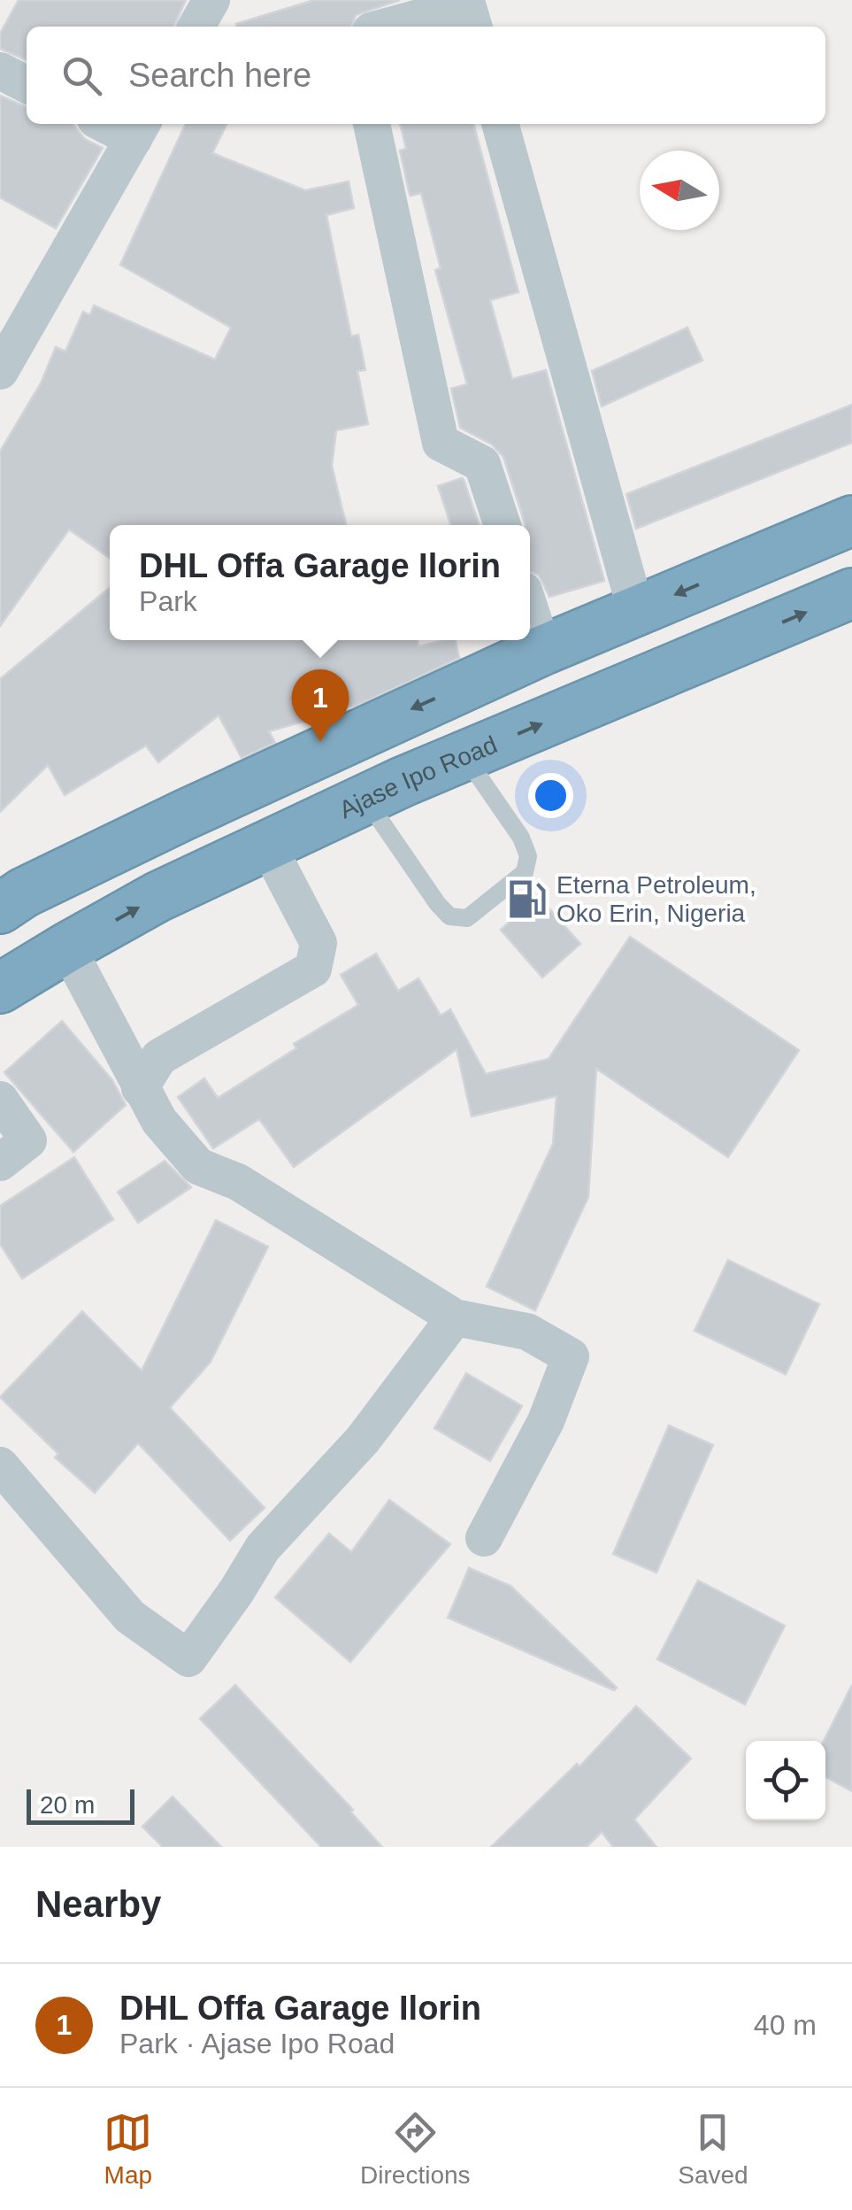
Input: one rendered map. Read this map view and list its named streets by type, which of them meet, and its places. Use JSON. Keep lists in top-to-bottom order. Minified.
{"streets":{"highway":["Ajase Ipo Road"]},"places":{"fuel station":["Eterna Petroleum, Oko Erin, Nigeria"]},"scale_bar":"20 m","north":"left","page":{"search":"Search here","popup":["DHL Offa Garage Ilorin","Park"],"pins":"1","scale":"20 m","heading":"Nearby","list":[{"mark":"1","name":"DHL Offa Garage Ilorin","note":"Park · Ajase Ipo Road","value":"40 m"}],"nav":["Map","Directions","Saved"]}}
